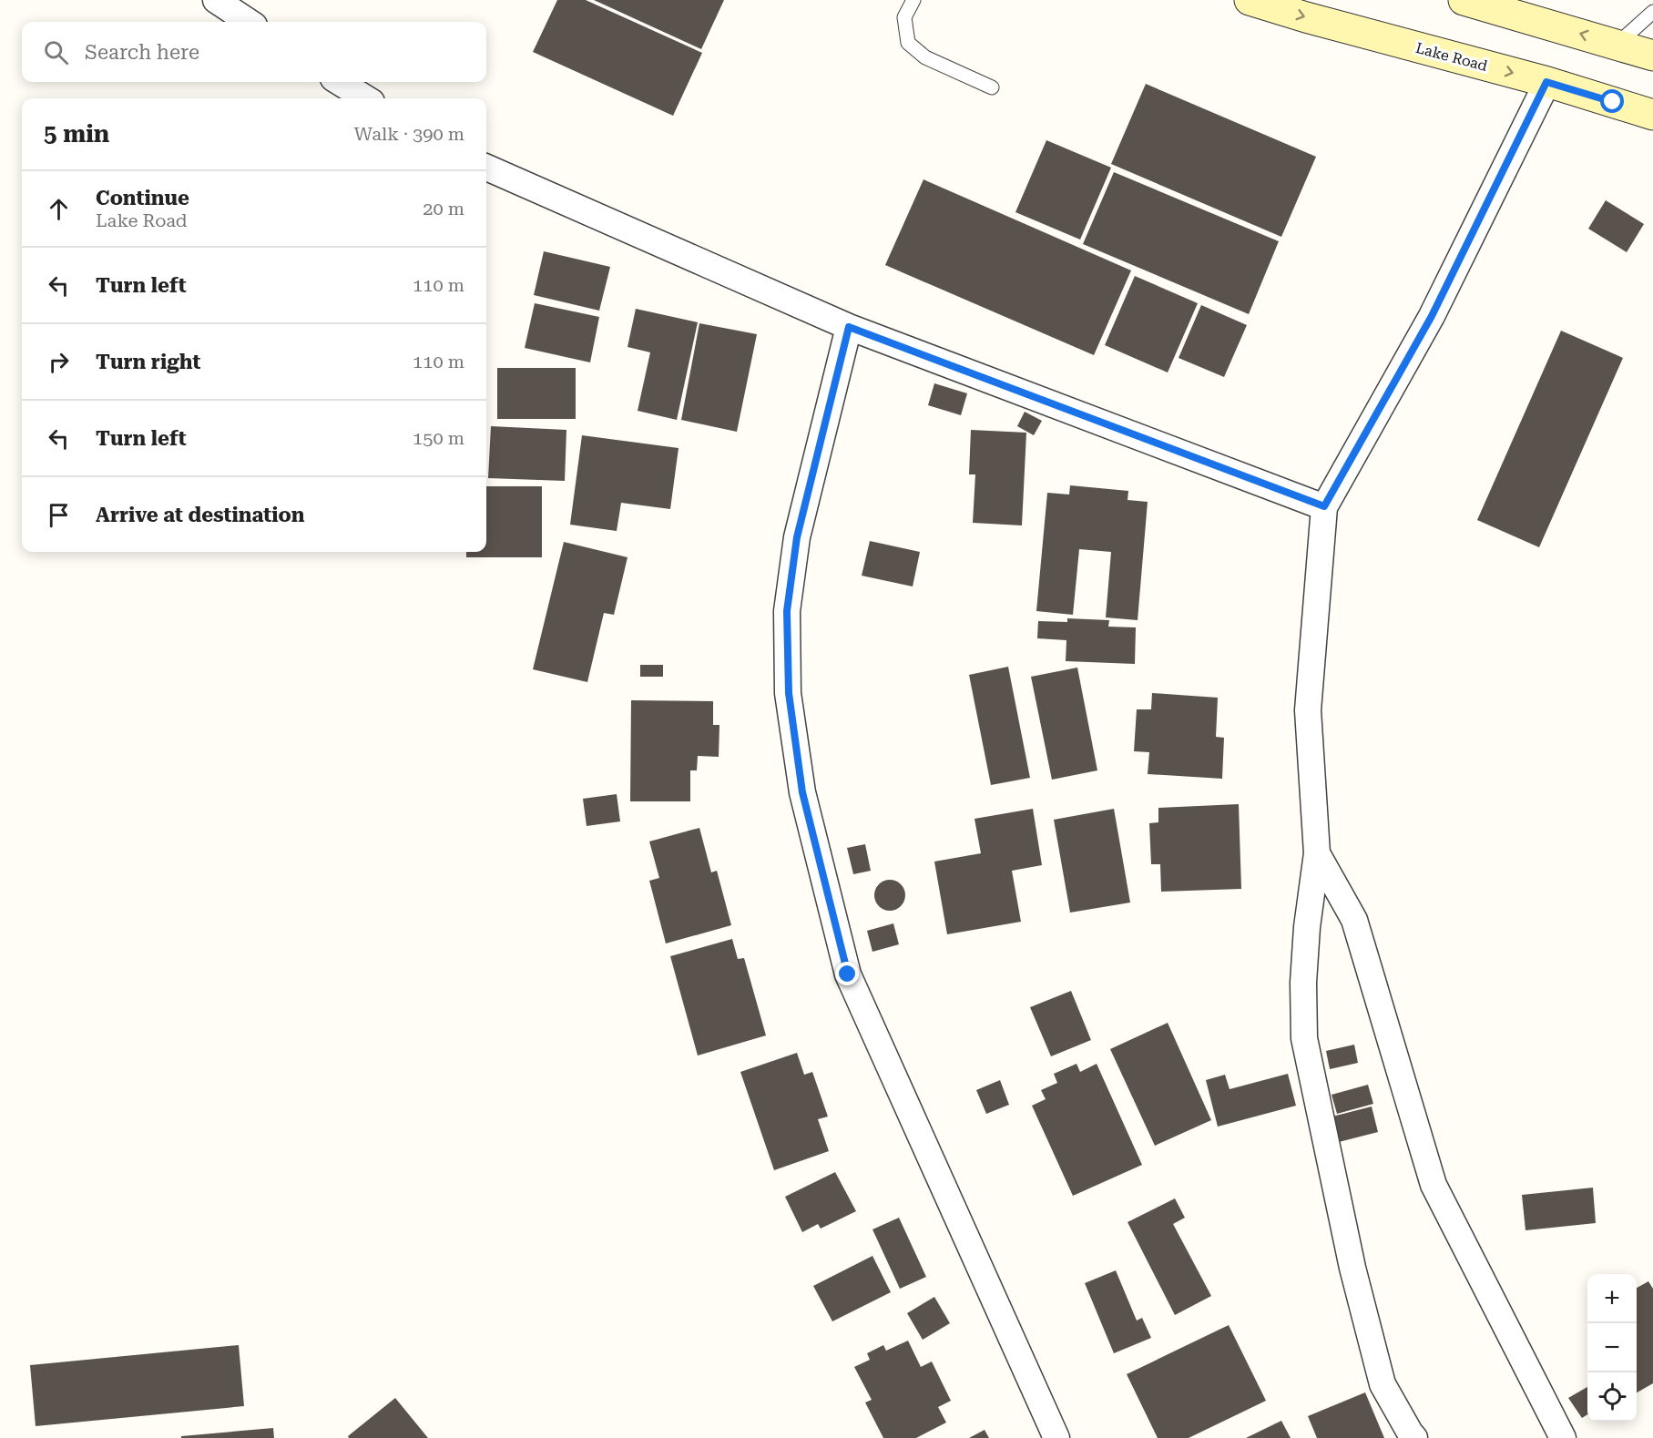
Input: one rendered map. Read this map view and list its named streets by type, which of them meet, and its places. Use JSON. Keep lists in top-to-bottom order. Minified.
{"streets":{"main road":["Lake Road"]},"page":{"search":"Search here","heading":["5 min","Walk · 390 m"],"list":[["Continue","Lake Road","20 m"],["Turn left","110 m"],["Turn right","110 m"],["Turn left","150 m"],"Arrive at destination"],"map_buttons":["+","−"]}}
